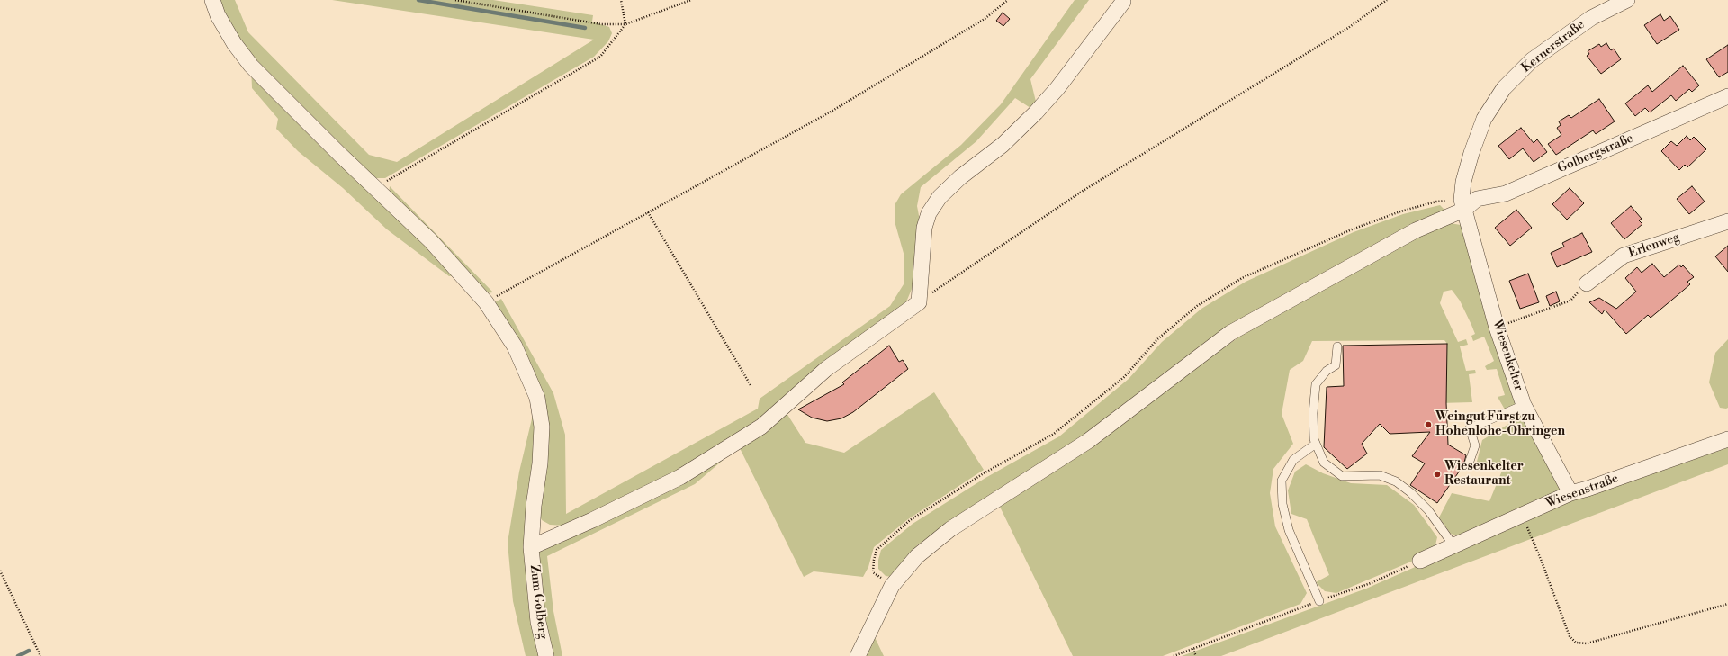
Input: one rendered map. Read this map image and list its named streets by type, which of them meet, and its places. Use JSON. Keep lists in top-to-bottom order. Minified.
{"streets":{"street":["Kernerstraße","Golbergstraße","Erlenweg","Wiesenkelter","Wiesenstraße","Zum Golberg"]},"crossings":[["Kernerstraße","Golbergstraße"],["Kernerstraße","Wiesenkelter"],["Golbergstraße","Wiesenkelter"],["Wiesenkelter","Wiesenstraße"]],"places":["Weingut Fürst zu Hohenlohe-Öhringen","Wiesenkelter Restaurant"]}
